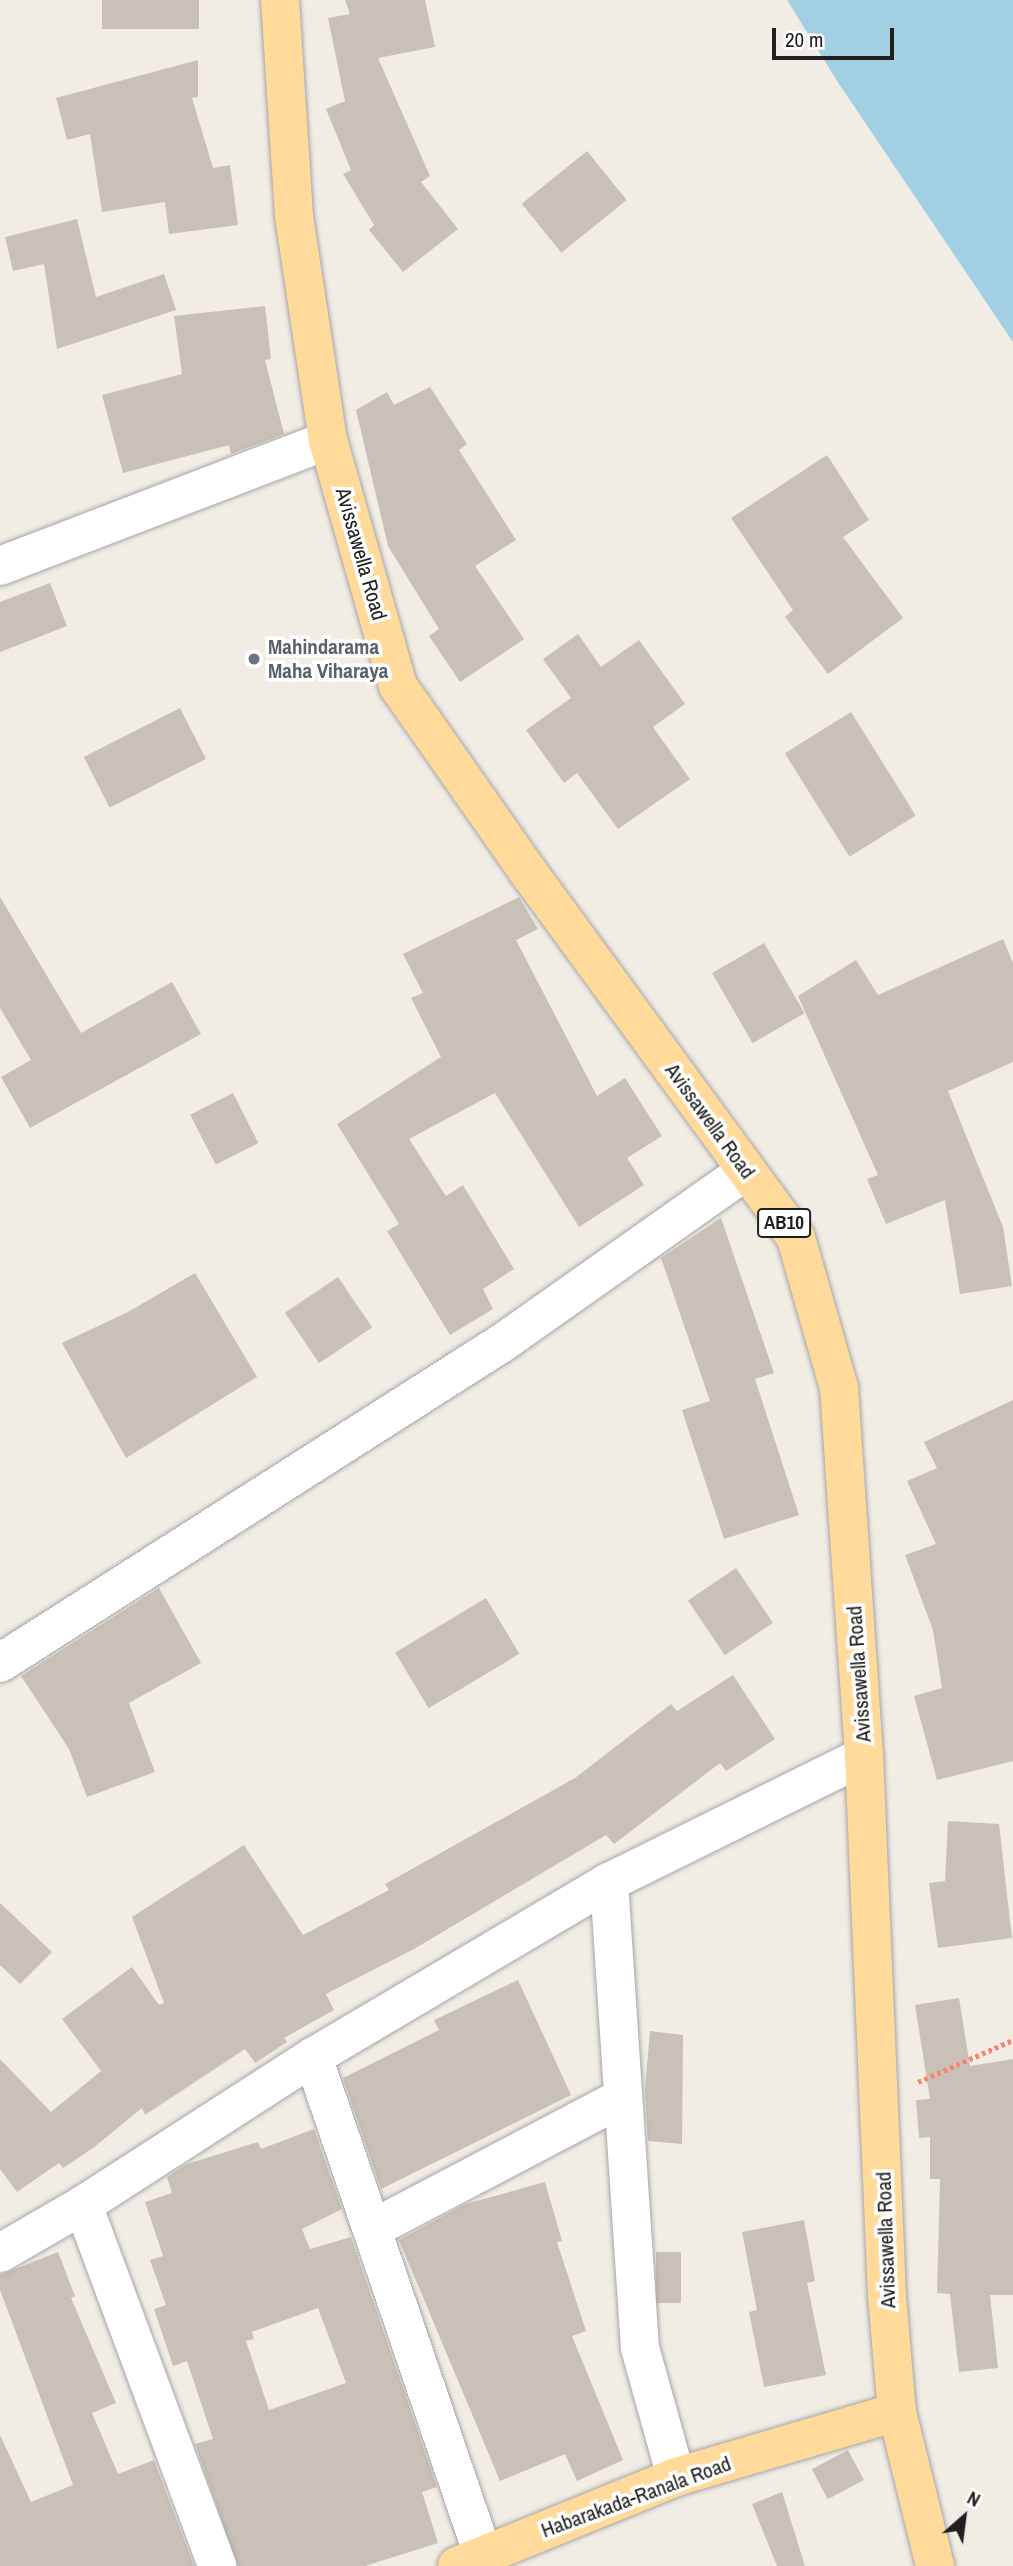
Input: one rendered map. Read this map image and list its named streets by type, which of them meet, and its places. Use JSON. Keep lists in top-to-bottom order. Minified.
{"streets":{"main road":["Avissawella Road","AB10","Habarakada-Ranala Road"]},"crossings":[["Avissawella Road","Habarakada-Ranala Road"]],"places":["Mahindarama Maha Viharaya"],"scale_bar":"20 m","north":"top right"}
